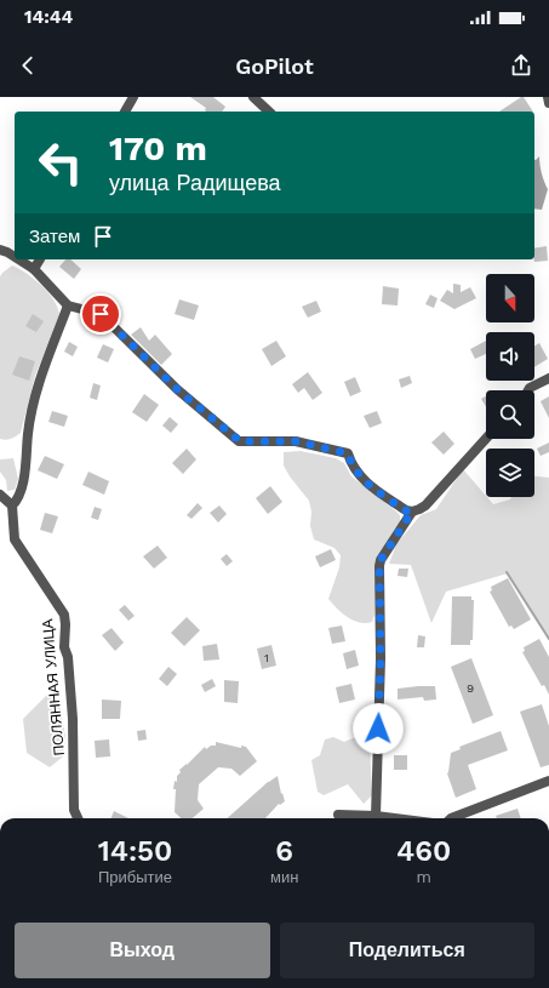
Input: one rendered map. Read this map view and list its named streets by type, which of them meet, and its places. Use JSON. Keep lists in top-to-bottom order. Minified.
{"streets":{"street":["ПОЛЯННАЯ УЛИЦА"]},"house_numbers":["1","9"],"north":"bottom","page":{"status":"14:44","header":"GoPilot","turn":["170 m","улица Радищева"],"then":"Затем","eta":["14:50","Прибытие","6","мин","460","m"],"buttons":["Выход","Поделиться"]}}
